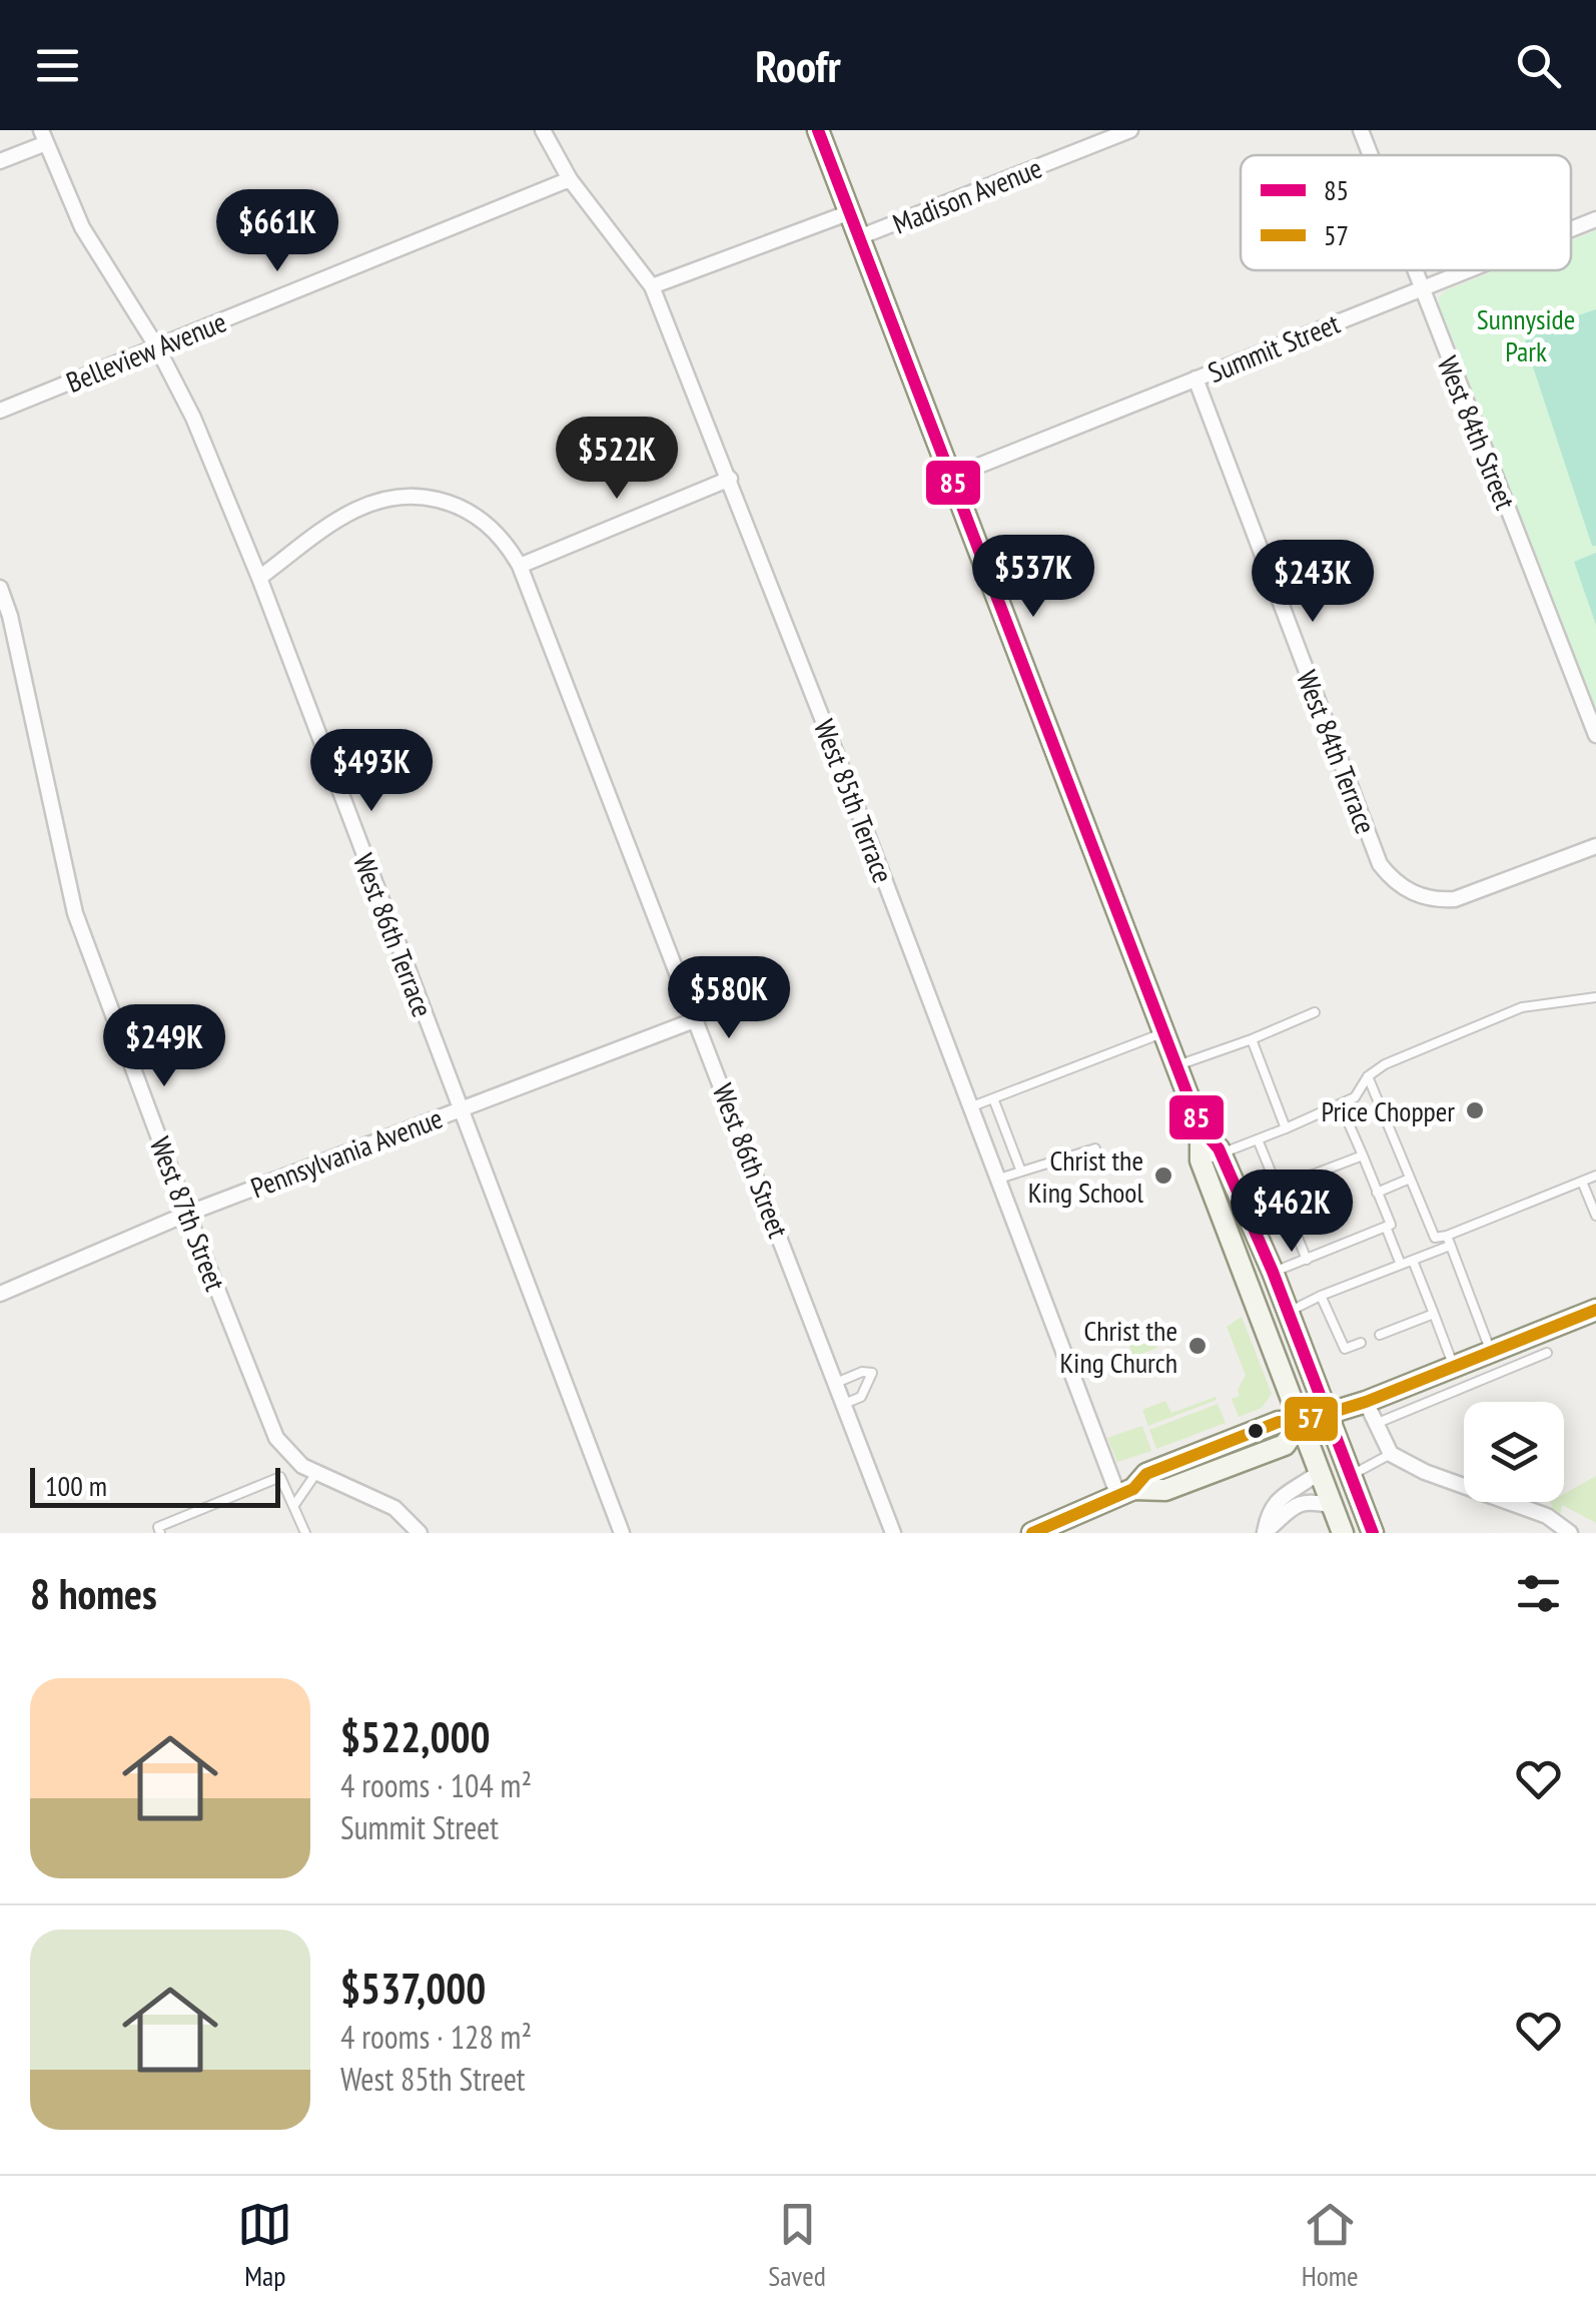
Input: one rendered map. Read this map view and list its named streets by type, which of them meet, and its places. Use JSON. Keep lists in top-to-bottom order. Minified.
{"streets":{"street":["Madison Avenue","Summit Street","Belleview Avenue","West 84th Street","West 84th Terrace","West 85th Terrace","West 86th Terrace","Pennsylvania Avenue","West 86th Street","West 87th Street"]},"crossings":[["Madison Avenue","West 85th Terrace"],["Summit Street","West 84th Street"],["Summit Street","West 84th Terrace"],["Belleview Avenue","West 85th Terrace"],["Belleview Avenue","West 86th Terrace"],["West 86th Terrace","Pennsylvania Avenue"],["Pennsylvania Avenue","West 86th Street"],["Pennsylvania Avenue","West 87th Street"]],"parks":["Sunnyside Park"],"places":["Price Chopper","Christ the King School","Christ the King Church"],"lines":["transit line 85","transit line 57"],"legend":["85","57"],"scale_bar":"100 m","page":{"header":"Roofr","price":["$661K","$522K","$537K","$243K","$493K","$580K","$249K","$462K"],"scale":"100 m","heading":"8 homes","list":[{"name":"$522,000","note":"4 rooms · 104 m² · Summit Street"},{"name":"$537,000","note":"4 rooms · 128 m² · West 85th Street"}],"tabs":["Map","Saved","Home"]}}
